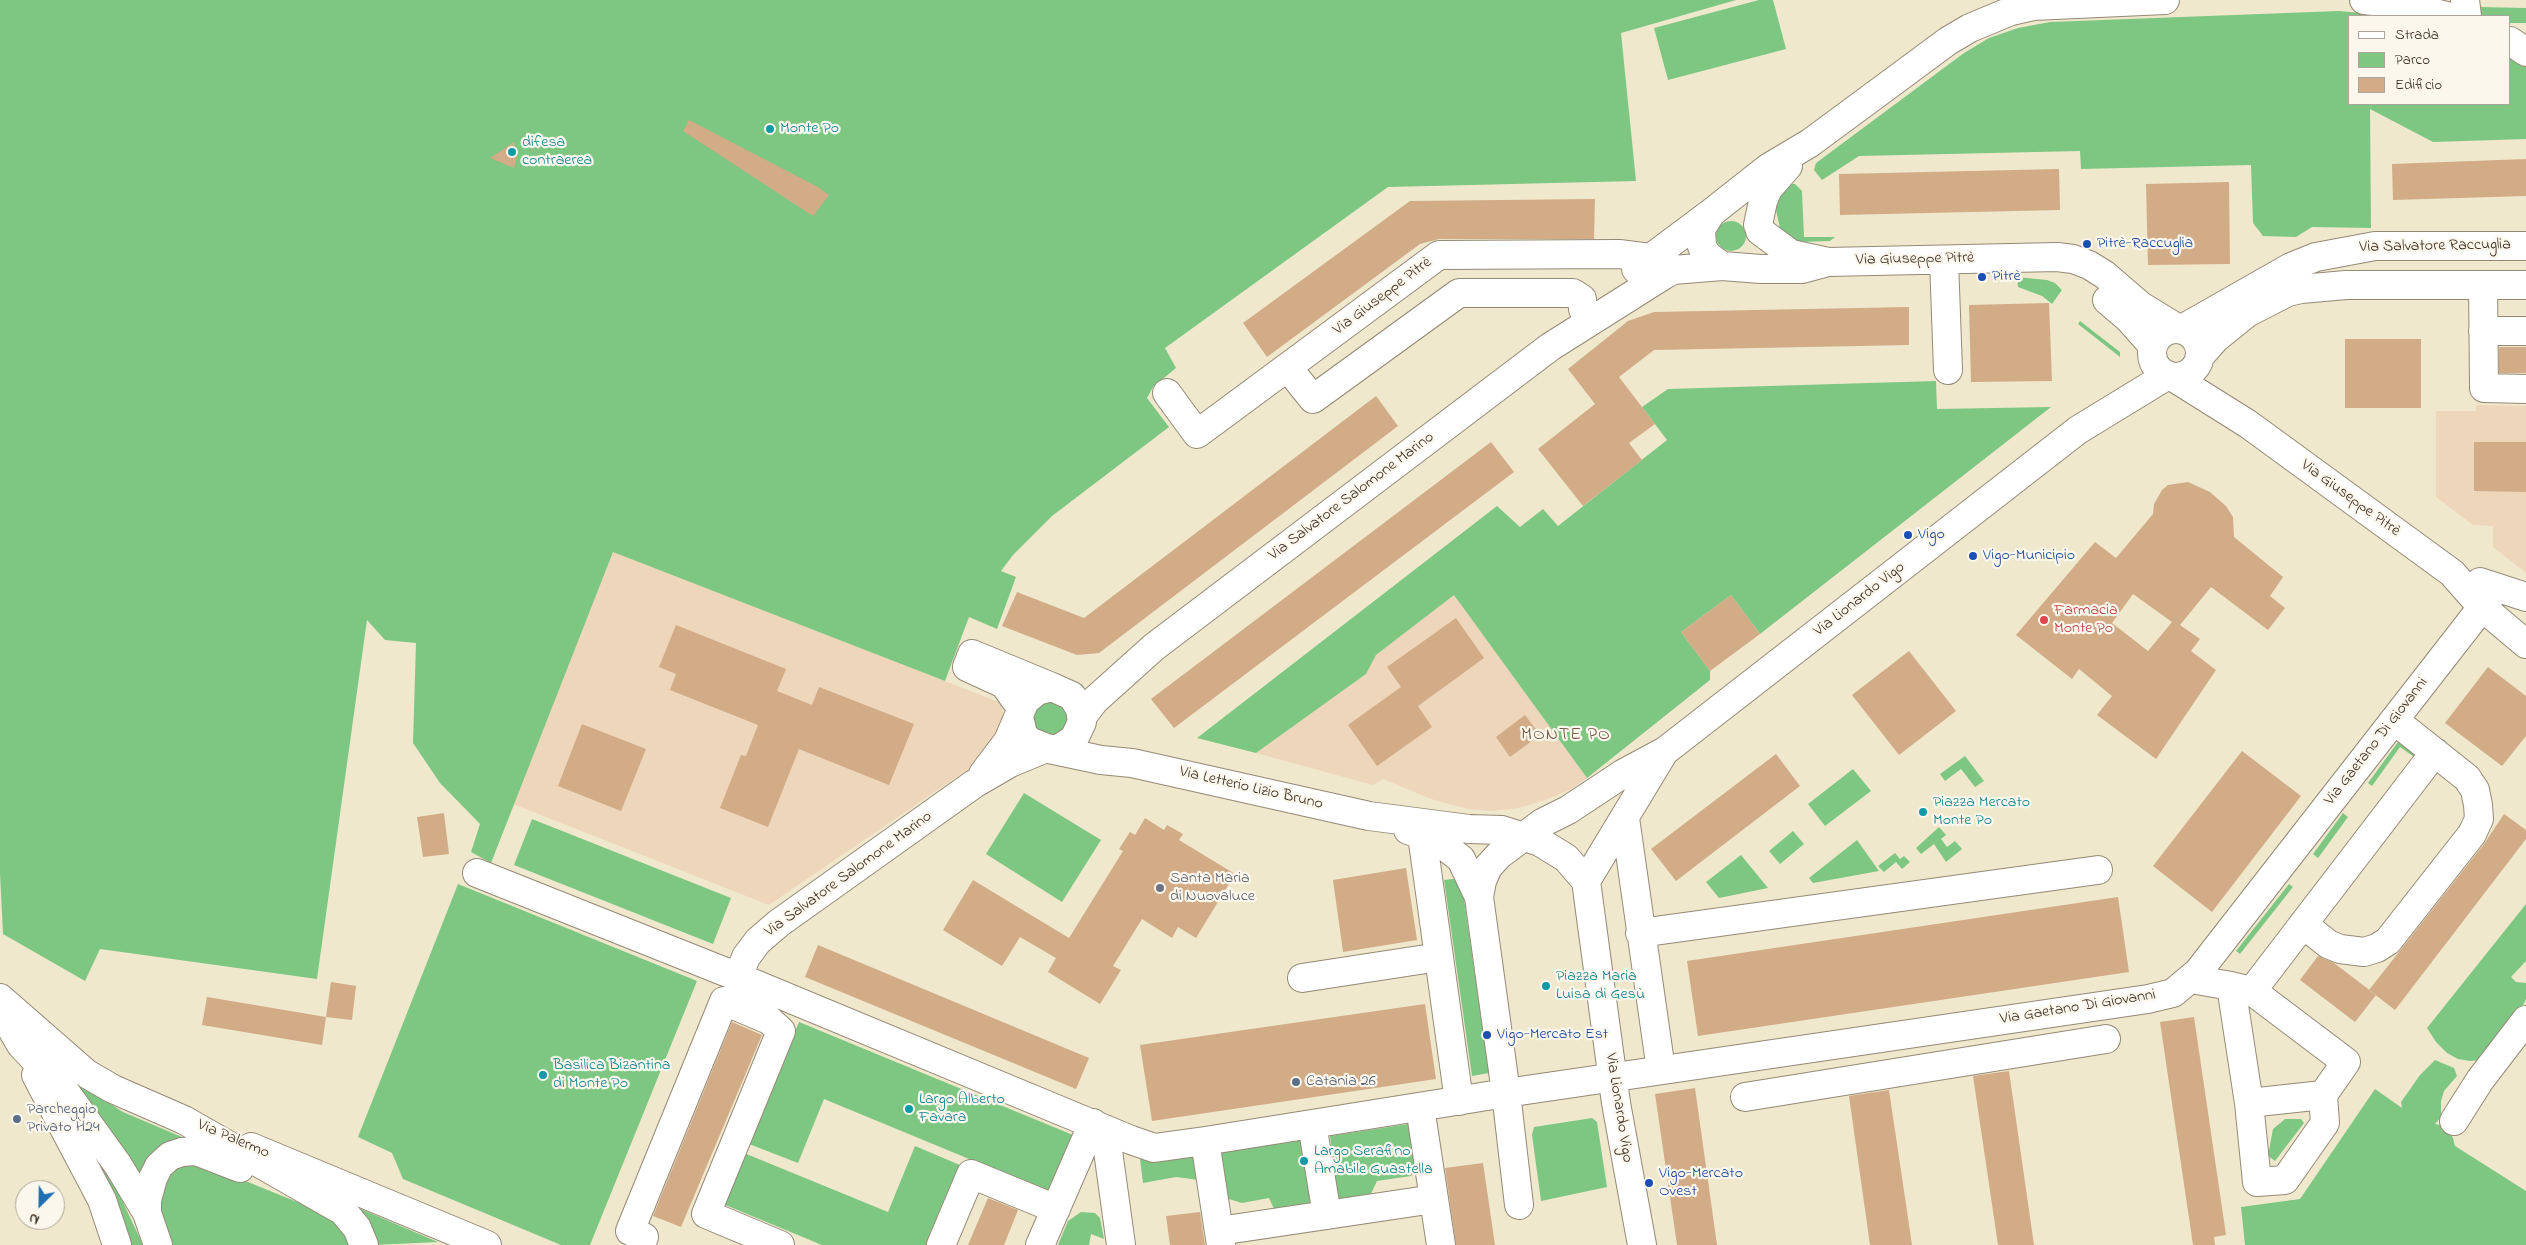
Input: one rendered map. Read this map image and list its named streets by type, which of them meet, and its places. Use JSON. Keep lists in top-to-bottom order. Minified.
{"streets":{"street":["Via Salvatore Raccuglia","Via Giuseppe Pitrè","Via Salvatore Salomone Marino","Via Lionardo Vigo","Via Gaetano Di Giovanni","Via Letterio Lizio Bruno","Via Palermo"]},"crossings":[["Via Salvatore Raccuglia","Via Giuseppe Pitrè"],["Via Giuseppe Pitrè","Via Gaetano Di Giovanni"],["Via Salvatore Salomone Marino","Via Gaetano Di Giovanni"],["Via Lionardo Vigo","Via Gaetano Di Giovanni"]],"districts":["MONTE PO"],"places":["Monte Po","difesa contraerea","Pitrè-Raccuglia","Pitrè","Vigo","Vigo-Municipio","Farmacia Monte Po","Piazza Mercato Monte Po","Santa Maria di Nuovaluce","Piazza Maria Luisa di Gesù","Vigo-Mercato Est","Basilica Bizantina di Monte Po","Catania 26","Largo Alberto Favara","Parcheggio Privato H24","Largo Serafino Amabile Guastella","Vigo-Mercato Ovest"],"legend":["Strada","Parco","Edificio"],"north":"bottom left"}
